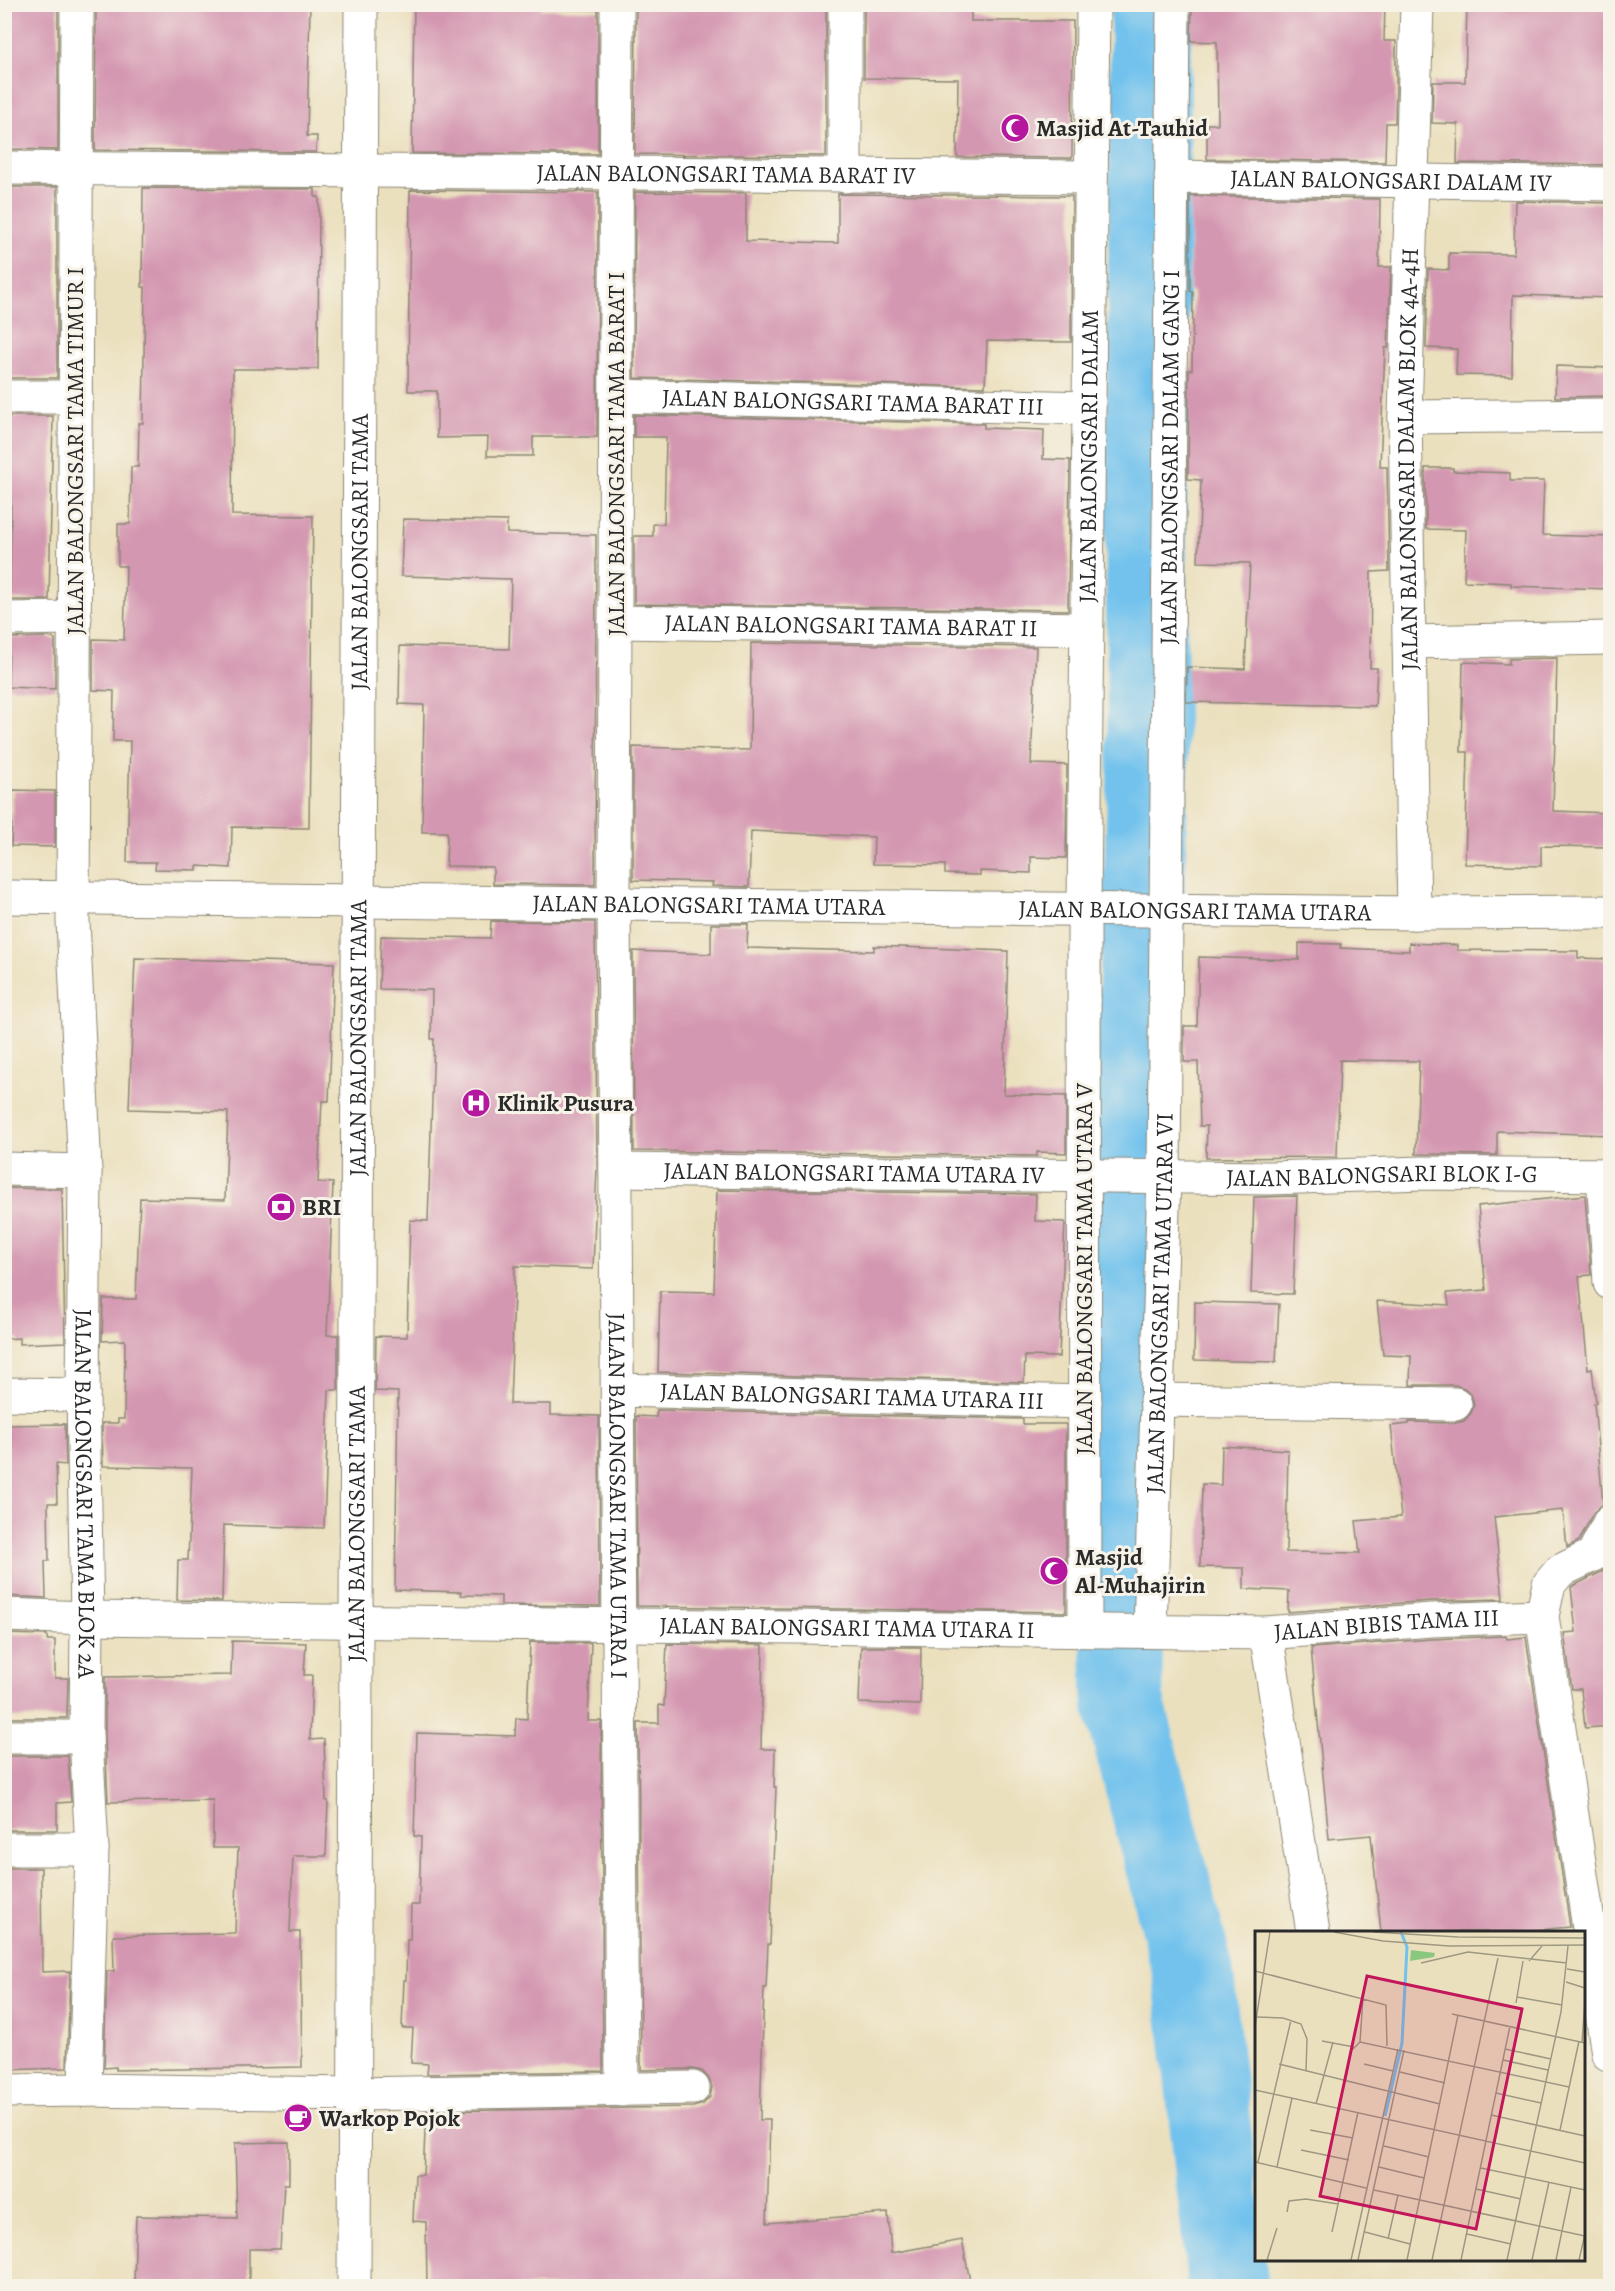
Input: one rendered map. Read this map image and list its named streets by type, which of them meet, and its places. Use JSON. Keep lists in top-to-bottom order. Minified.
{"streets":{"street":["JALAN BALONGSARI TAMA BARAT IV","JALAN BALONGSARI DALAM IV","JALAN BALONGSARI TAMA BARAT III","JALAN BALONGSARI TAMA TIMUR I","JALAN BALONGSARI TAMA BARAT I","JALAN BALONGSARI DALAM","JALAN BALONGSARI DALAM GANG I","JALAN BALONGSARI DALAM BLOK 4A-4H","JALAN BALONGSARI TAMA","JALAN BALONGSARI TAMA BARAT II","JALAN BALONGSARI TAMA UTARA","JALAN BALONGSARI TAMA UTARA IV","JALAN BALONGSARI BLOK I-G","JALAN BALONGSARI TAMA UTARA V","JALAN BALONGSARI TAMA UTARA VI","JALAN BALONGSARI TAMA UTARA III","JALAN BALONGSARI TAMA BLOK 2A","JALAN BALONGSARI TAMA UTARA I","JALAN BALONGSARI TAMA UTARA II","JALAN BIBIS TAMA III"]},"crossings":[["JALAN BALONGSARI TAMA BARAT IV","JALAN BALONGSARI TAMA TIMUR I"],["JALAN BALONGSARI TAMA BARAT IV","JALAN BALONGSARI TAMA BARAT I"],["JALAN BALONGSARI TAMA BARAT IV","JALAN BALONGSARI DALAM"],["JALAN BALONGSARI TAMA BARAT IV","JALAN BALONGSARI TAMA"],["JALAN BALONGSARI DALAM IV","JALAN BALONGSARI DALAM GANG I"],["JALAN BALONGSARI DALAM IV","JALAN BALONGSARI DALAM BLOK 4A-4H"],["JALAN BALONGSARI TAMA BARAT III","JALAN BALONGSARI TAMA BARAT I"],["JALAN BALONGSARI TAMA BARAT III","JALAN BALONGSARI DALAM"],["JALAN BALONGSARI TAMA TIMUR I","JALAN BALONGSARI TAMA UTARA"],["JALAN BALONGSARI TAMA TIMUR I","JALAN BALONGSARI TAMA BLOK 2A"],["JALAN BALONGSARI TAMA BARAT I","JALAN BALONGSARI TAMA BARAT II"],["JALAN BALONGSARI TAMA BARAT I","JALAN BALONGSARI TAMA UTARA"],["JALAN BALONGSARI TAMA BARAT I","JALAN BALONGSARI TAMA UTARA I"],["JALAN BALONGSARI DALAM","JALAN BALONGSARI TAMA BARAT II"],["JALAN BALONGSARI DALAM","JALAN BALONGSARI TAMA UTARA"],["JALAN BALONGSARI DALAM","JALAN BALONGSARI TAMA UTARA V"],["JALAN BALONGSARI DALAM GANG I","JALAN BALONGSARI TAMA UTARA"],["JALAN BALONGSARI DALAM GANG I","JALAN BALONGSARI TAMA UTARA VI"],["JALAN BALONGSARI DALAM BLOK 4A-4H","JALAN BALONGSARI TAMA UTARA"],["JALAN BALONGSARI TAMA","JALAN BALONGSARI TAMA UTARA"],["JALAN BALONGSARI TAMA","JALAN BALONGSARI TAMA UTARA II"],["JALAN BALONGSARI TAMA UTARA","JALAN BALONGSARI TAMA UTARA V"],["JALAN BALONGSARI TAMA UTARA","JALAN BALONGSARI TAMA UTARA VI"],["JALAN BALONGSARI TAMA UTARA","JALAN BALONGSARI TAMA BLOK 2A"],["JALAN BALONGSARI TAMA UTARA","JALAN BALONGSARI TAMA UTARA I"],["JALAN BALONGSARI TAMA UTARA IV","JALAN BALONGSARI BLOK I-G"],["JALAN BALONGSARI TAMA UTARA IV","JALAN BALONGSARI TAMA UTARA V"],["JALAN BALONGSARI TAMA UTARA IV","JALAN BALONGSARI TAMA UTARA VI"],["JALAN BALONGSARI TAMA UTARA IV","JALAN BALONGSARI TAMA UTARA I"],["JALAN BALONGSARI BLOK I-G","JALAN BALONGSARI TAMA UTARA VI"],["JALAN BALONGSARI TAMA UTARA V","JALAN BALONGSARI TAMA UTARA VI"],["JALAN BALONGSARI TAMA UTARA V","JALAN BALONGSARI TAMA UTARA III"],["JALAN BALONGSARI TAMA UTARA V","JALAN BALONGSARI TAMA UTARA II"],["JALAN BALONGSARI TAMA UTARA VI","JALAN BALONGSARI TAMA UTARA II"],["JALAN BALONGSARI TAMA UTARA III","JALAN BALONGSARI TAMA UTARA I"],["JALAN BALONGSARI TAMA BLOK 2A","JALAN BALONGSARI TAMA UTARA II"],["JALAN BALONGSARI TAMA UTARA I","JALAN BALONGSARI TAMA UTARA II"],["JALAN BALONGSARI TAMA UTARA II","JALAN BIBIS TAMA III"]],"places":{"mosque":["Masjid At-Tauhid","Masjid Al-Muhajirin"],"hospital":["Klinik Pusura"],"bank":["BRI"],"cafe":["Warkop Pojok"]}}
